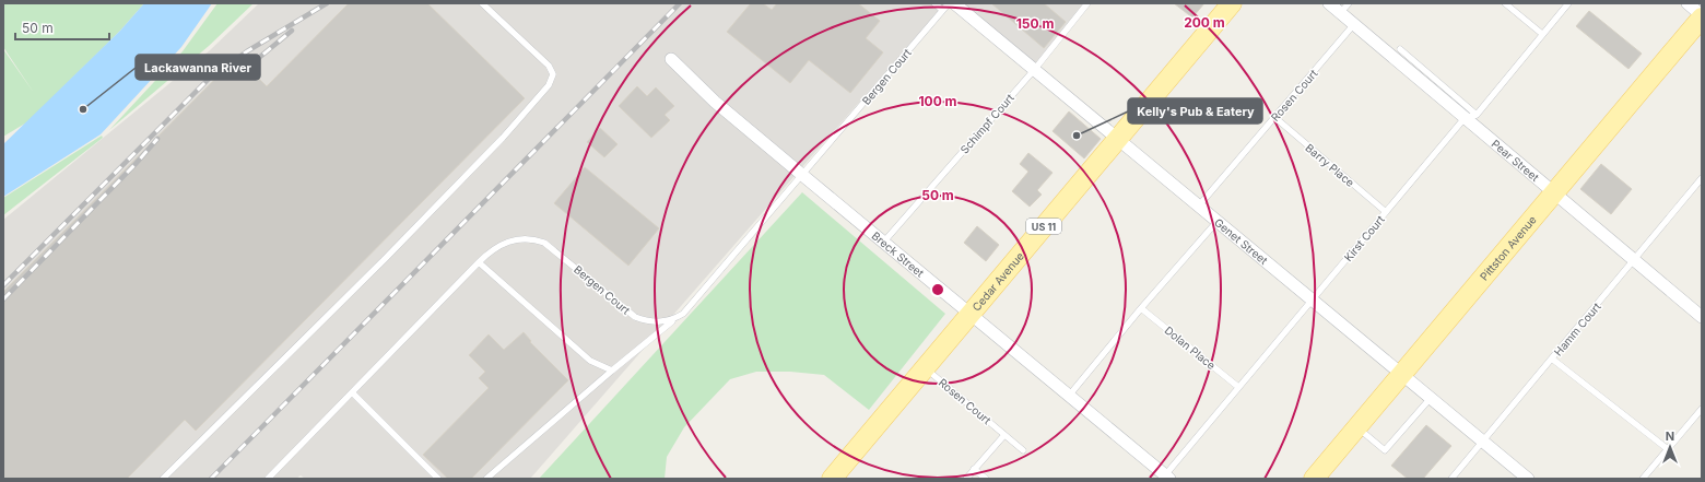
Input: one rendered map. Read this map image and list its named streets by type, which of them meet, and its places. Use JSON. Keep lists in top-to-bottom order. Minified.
{"streets":{"main road":["US 11","Pittston Avenue","Cedar Avenue"],"street":["Pear Street","Genet Street","Breck Street"],"lane":["Bergen Court","Rosen Court","Schimpf Court","Barry Place","Kirst Court","Hamm Court","Dolan Place"]},"crossings":[["Bergen Court","Breck Street"],["Rosen Court","Pear Street"],["Rosen Court","Barry Place"],["Rosen Court","Genet Street"],["Rosen Court","Cedar Avenue"],["Schimpf Court","Genet Street"],["Schimpf Court","Breck Street"],["Pear Street","Kirst Court"],["Pear Street","Pittston Avenue"],["Pear Street","Hamm Court"],["Barry Place","Kirst Court"],["Kirst Court","Genet Street"],["Kirst Court","Breck Street"],["Kirst Court","Dolan Place"],["Genet Street","Pittston Avenue"],["Genet Street","Cedar Avenue"],["Genet Street","Hamm Court"],["Breck Street","Cedar Avenue"]],"places":["Lackawanna River","Kelly's Pub & Eatery"],"scale_bar":"50 m","north":"top","rings":["200 m","150 m","100 m","50 m"]}
